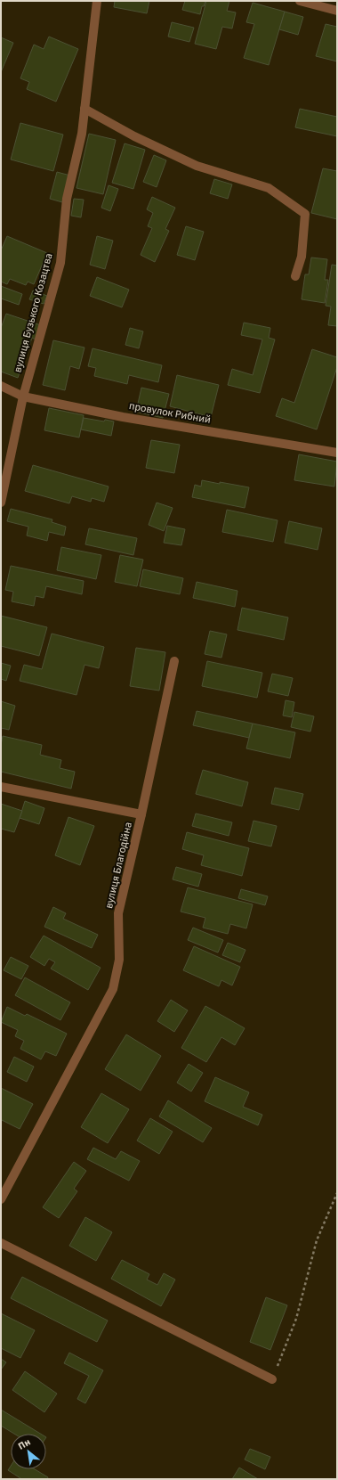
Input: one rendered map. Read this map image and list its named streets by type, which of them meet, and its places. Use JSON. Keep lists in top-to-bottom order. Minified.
{"streets":{"street":["вулиця Бузького Козацтва","провулок Рибний","вулиця Благодійна"]},"crossings":[["вулиця Бузького Козацтва","провулок Рибний"]],"north":"top left"}
